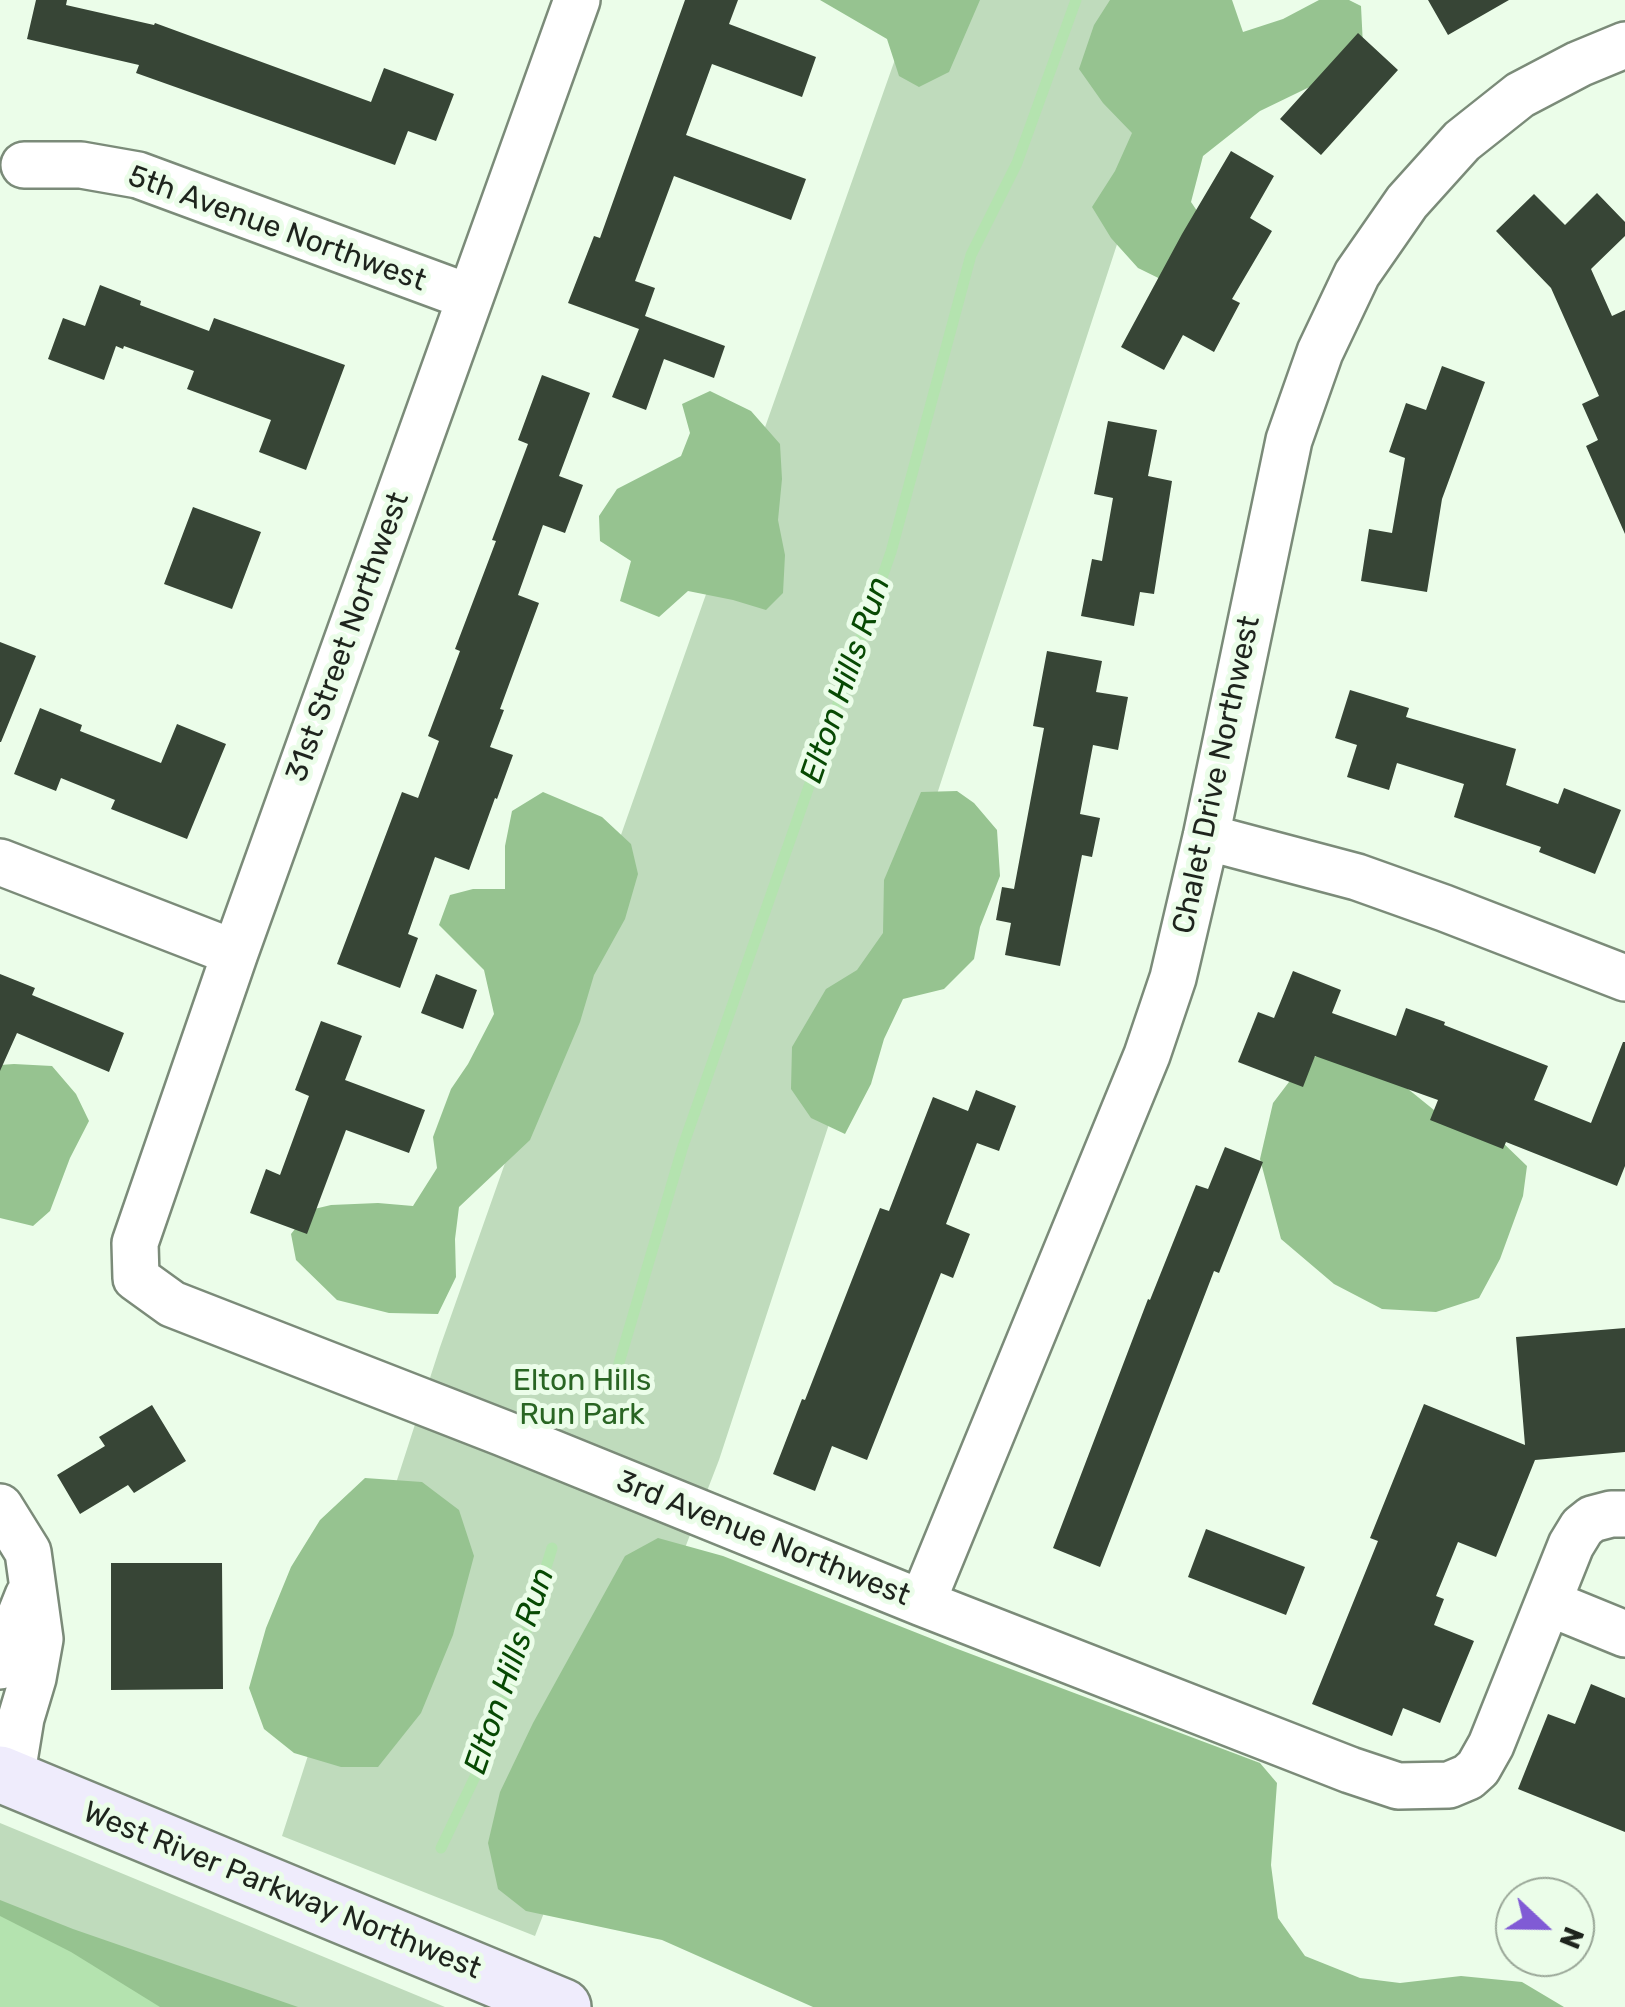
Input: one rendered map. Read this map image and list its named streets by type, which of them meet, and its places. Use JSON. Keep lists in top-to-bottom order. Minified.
{"streets":{"main road":["West River Parkway Northwest"],"street":["5th Avenue Northwest","31st Street Northwest","Chalet Drive Northwest","3rd Avenue Northwest"]},"crossings":[["5th Avenue Northwest","31st Street Northwest"],["31st Street Northwest","3rd Avenue Northwest"],["Chalet Drive Northwest","3rd Avenue Northwest"]],"water":["Elton Hills Run"],"parks":["Elton Hills Run Park"],"north":"right"}
